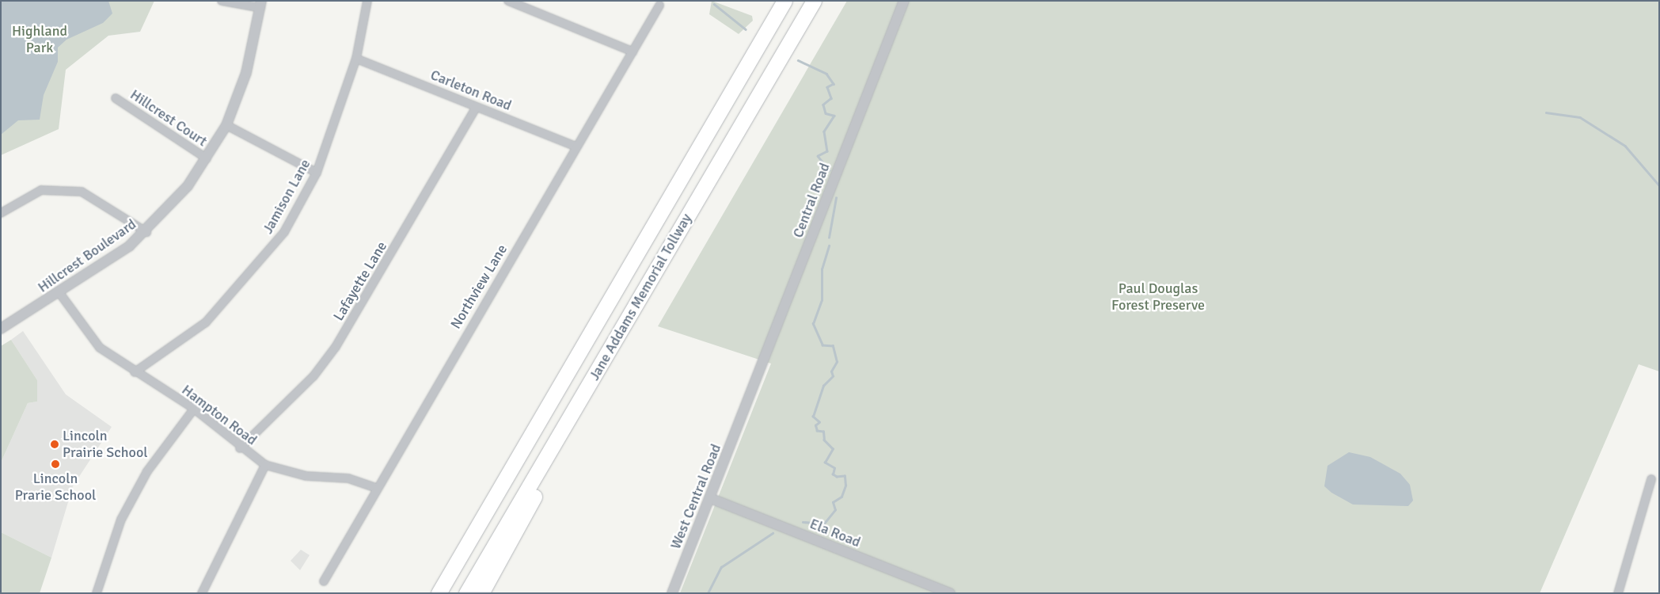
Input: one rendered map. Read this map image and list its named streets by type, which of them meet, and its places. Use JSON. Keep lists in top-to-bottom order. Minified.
{"streets":{"highway":["Jane Addams Memorial Tollway"],"street":["Carleton Road","Hillcrest Court","Jamison Lane","Central Road","Hillcrest Boulevard","Lafayette Lane","Northview Lane","Hampton Road","West Central Road","Ela Road"]},"crossings":[["Carleton Road","Jamison Lane"],["Carleton Road","Lafayette Lane"],["Carleton Road","Northview Lane"],["Hillcrest Court","Hillcrest Boulevard"],["Jamison Lane","Hampton Road"],["Central Road","West Central Road"],["Hillcrest Boulevard","Hampton Road"],["Lafayette Lane","Hampton Road"],["Northview Lane","Hampton Road"],["West Central Road","Ela Road"]],"parks":["Highland Park","Paul Douglas Forest Preserve"],"places":["Lincoln Prairie School","Lincoln Prarie School"]}
